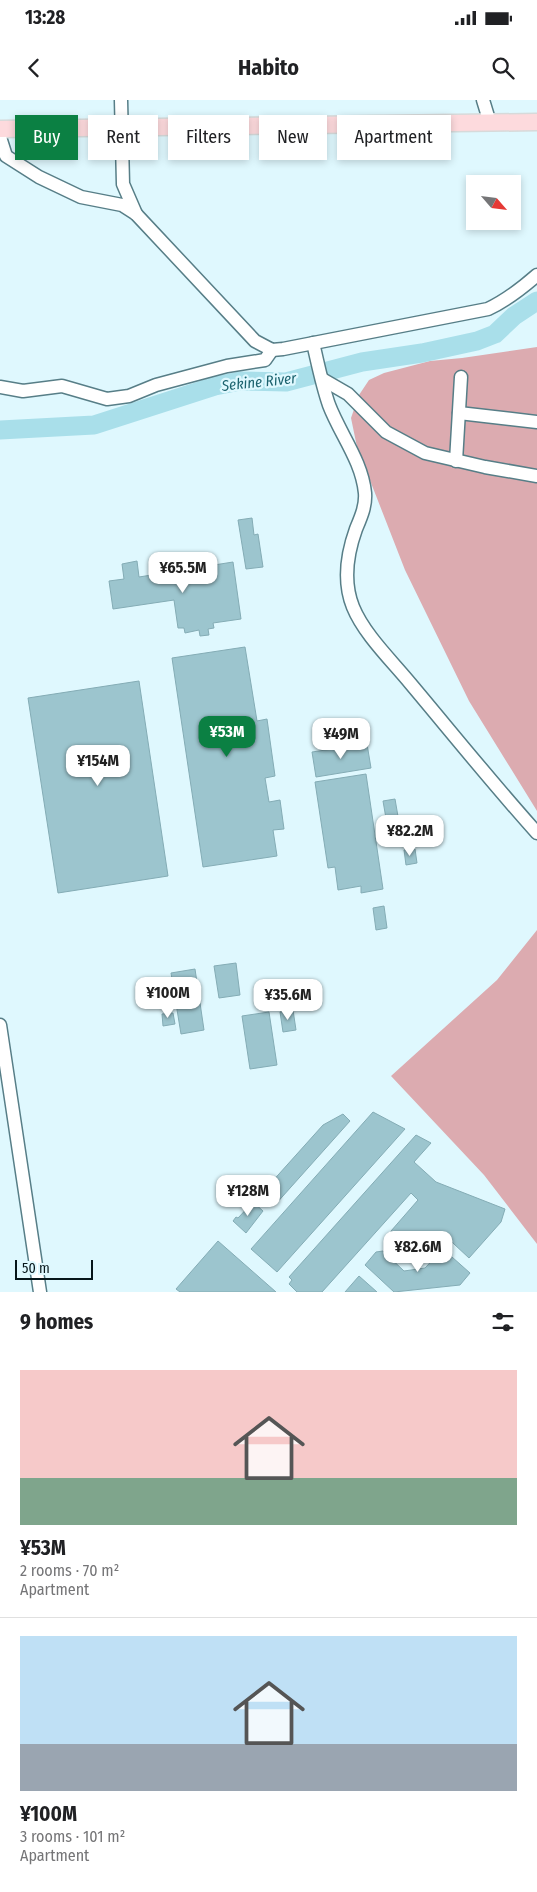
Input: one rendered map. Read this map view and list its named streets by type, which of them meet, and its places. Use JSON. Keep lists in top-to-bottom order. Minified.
{"water":["Sekine River"],"scale_bar":"50 m","north":"bottom right","page":{"status":"13:28","header":"Habito","chip":["Buy","Rent","Filters","New","Apartment"],"price":["¥65.5M","¥53M","¥49M","¥154M","¥82.2M","¥100M","¥35.6M","¥128M","¥82.6M"],"scale":"50 m","heading":"9 homes","list":[{"name":"¥53M","note":"2 rooms · 70 m² · Apartment"},{"name":"¥100M","note":"3 rooms · 101 m² · Apartment"}]}}
